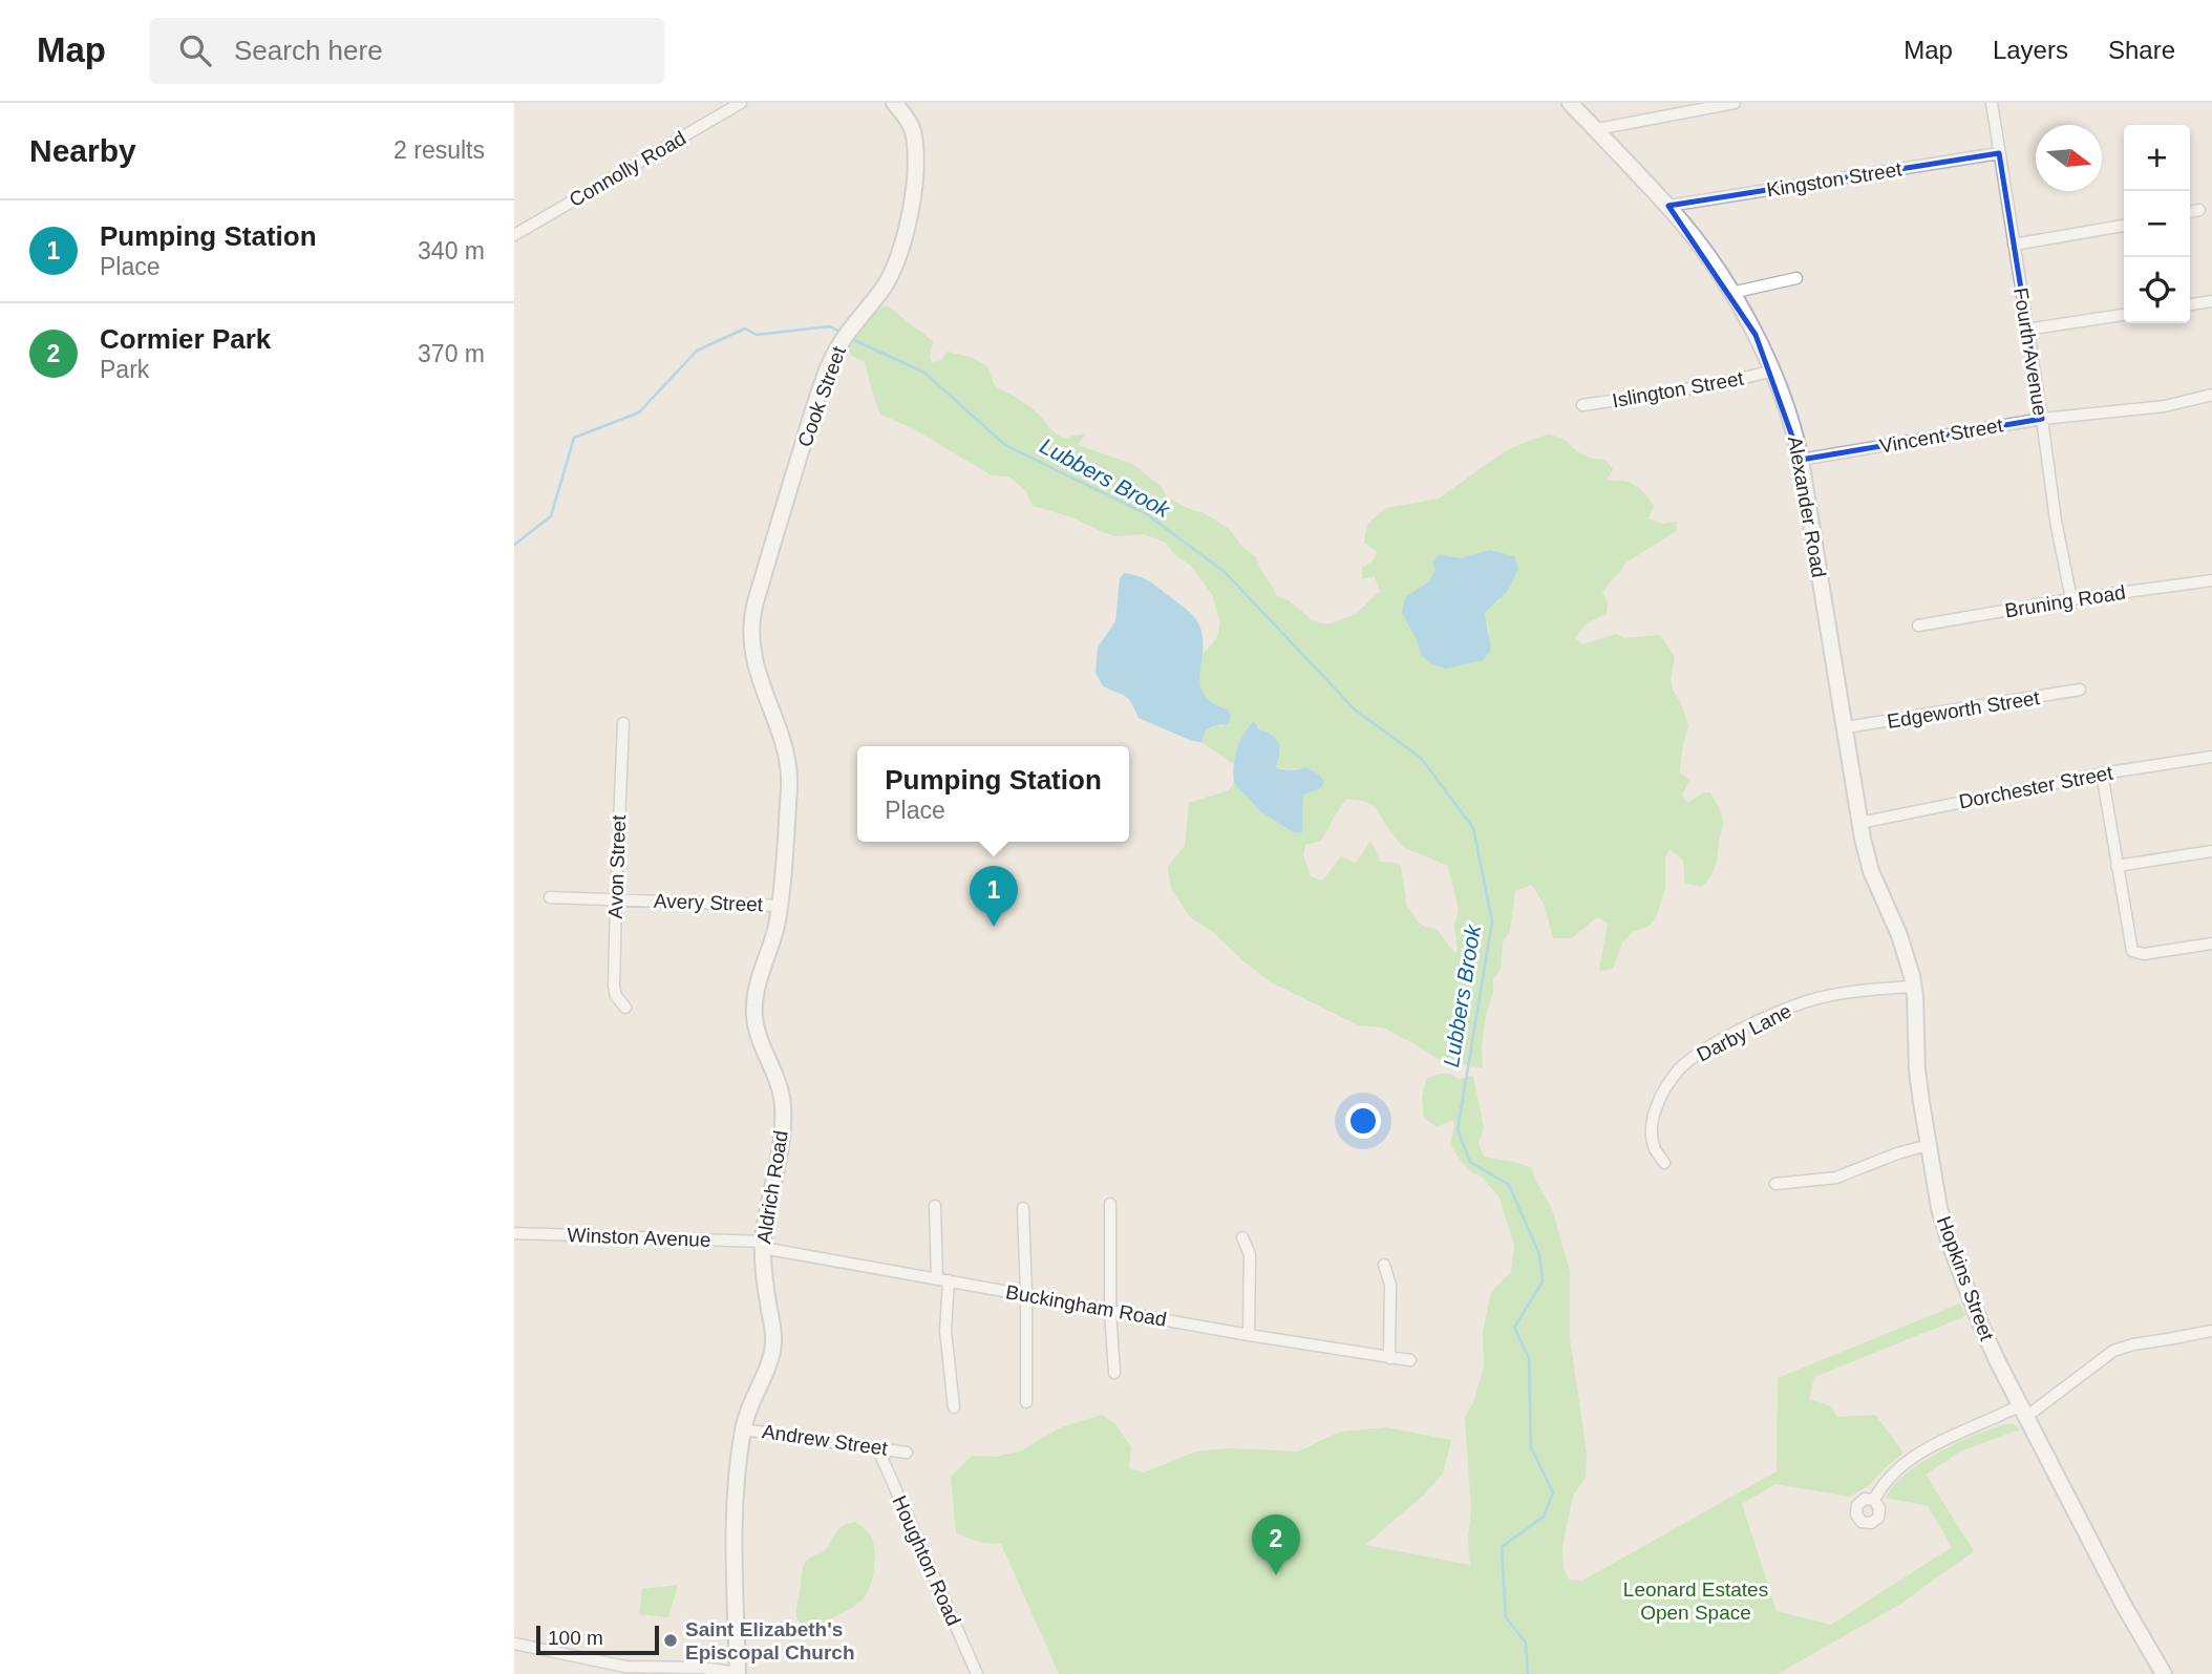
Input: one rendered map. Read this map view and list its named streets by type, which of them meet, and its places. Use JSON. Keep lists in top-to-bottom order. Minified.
{"streets":{"street":["Connolly Road","Kingston Street","Fourth Avenue","Islington Street","Cook Street","Vincent Street","Alexander Road","Bruning Road","Edgeworth Street","Dorchester Street","Avon Street","Avery Street","Darby Lane","Aldrich Road","Winston Avenue","Hopkins Street","Buckingham Road","Andrew Street","Houghton Road"]},"crossings":[["Kingston Street","Fourth Avenue"],["Kingston Street","Alexander Road"],["Fourth Avenue","Vincent Street"],["Fourth Avenue","Bruning Road"],["Islington Street","Alexander Road"],["Cook Street","Aldrich Road"],["Vincent Street","Alexander Road"],["Alexander Road","Edgeworth Street"],["Alexander Road","Dorchester Street"],["Alexander Road","Hopkins Street"],["Avon Street","Avery Street"],["Avery Street","Aldrich Road"],["Darby Lane","Hopkins Street"],["Aldrich Road","Winston Avenue"],["Aldrich Road","Buckingham Road"],["Aldrich Road","Andrew Street"],["Winston Avenue","Buckingham Road"],["Andrew Street","Houghton Road"]],"water":["Lubbers Brook"],"parks":["Leonard Estates Open Space"],"places":["Saint Elizabeth's Episcopal Church"],"scale_bar":"100 m","north":"right","page":{"header":"Map","search":"Search here","nav":["Map","Layers","Share"],"heading":["Nearby","2 results"],"map_buttons":["+","−"],"list":[{"mark":"1","name":"Pumping Station","note":"Place","value":"340 m"},{"mark":"2","name":"Cormier Park","note":"Park","value":"370 m"}],"popup":["Pumping Station","Place"],"pins":["1","2"],"scale":"100 m"}}
